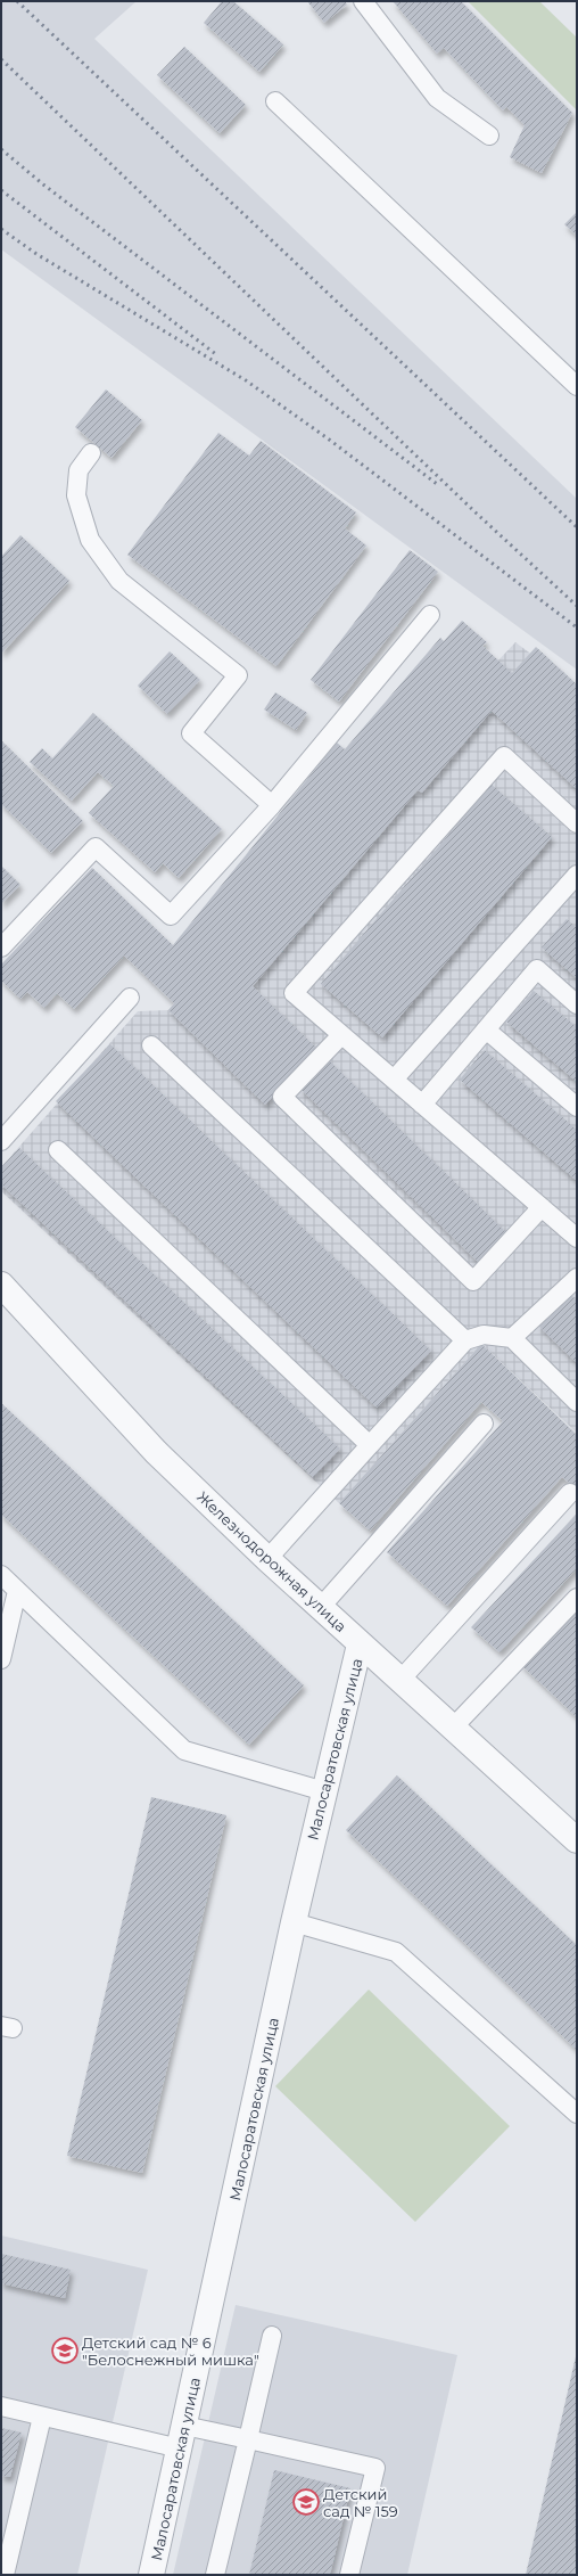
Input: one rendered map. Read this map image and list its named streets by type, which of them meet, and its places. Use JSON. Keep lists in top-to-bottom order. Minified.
{"streets":{"street":["Железнодорожная улица","Малосаратовская улица"]},"crossings":[["Железнодорожная улица","Малосаратовская улица"]],"places":{"school or university":["Детский сад № 6 \"Белоснежный мишка\"","Детский сад № 159"]}}
